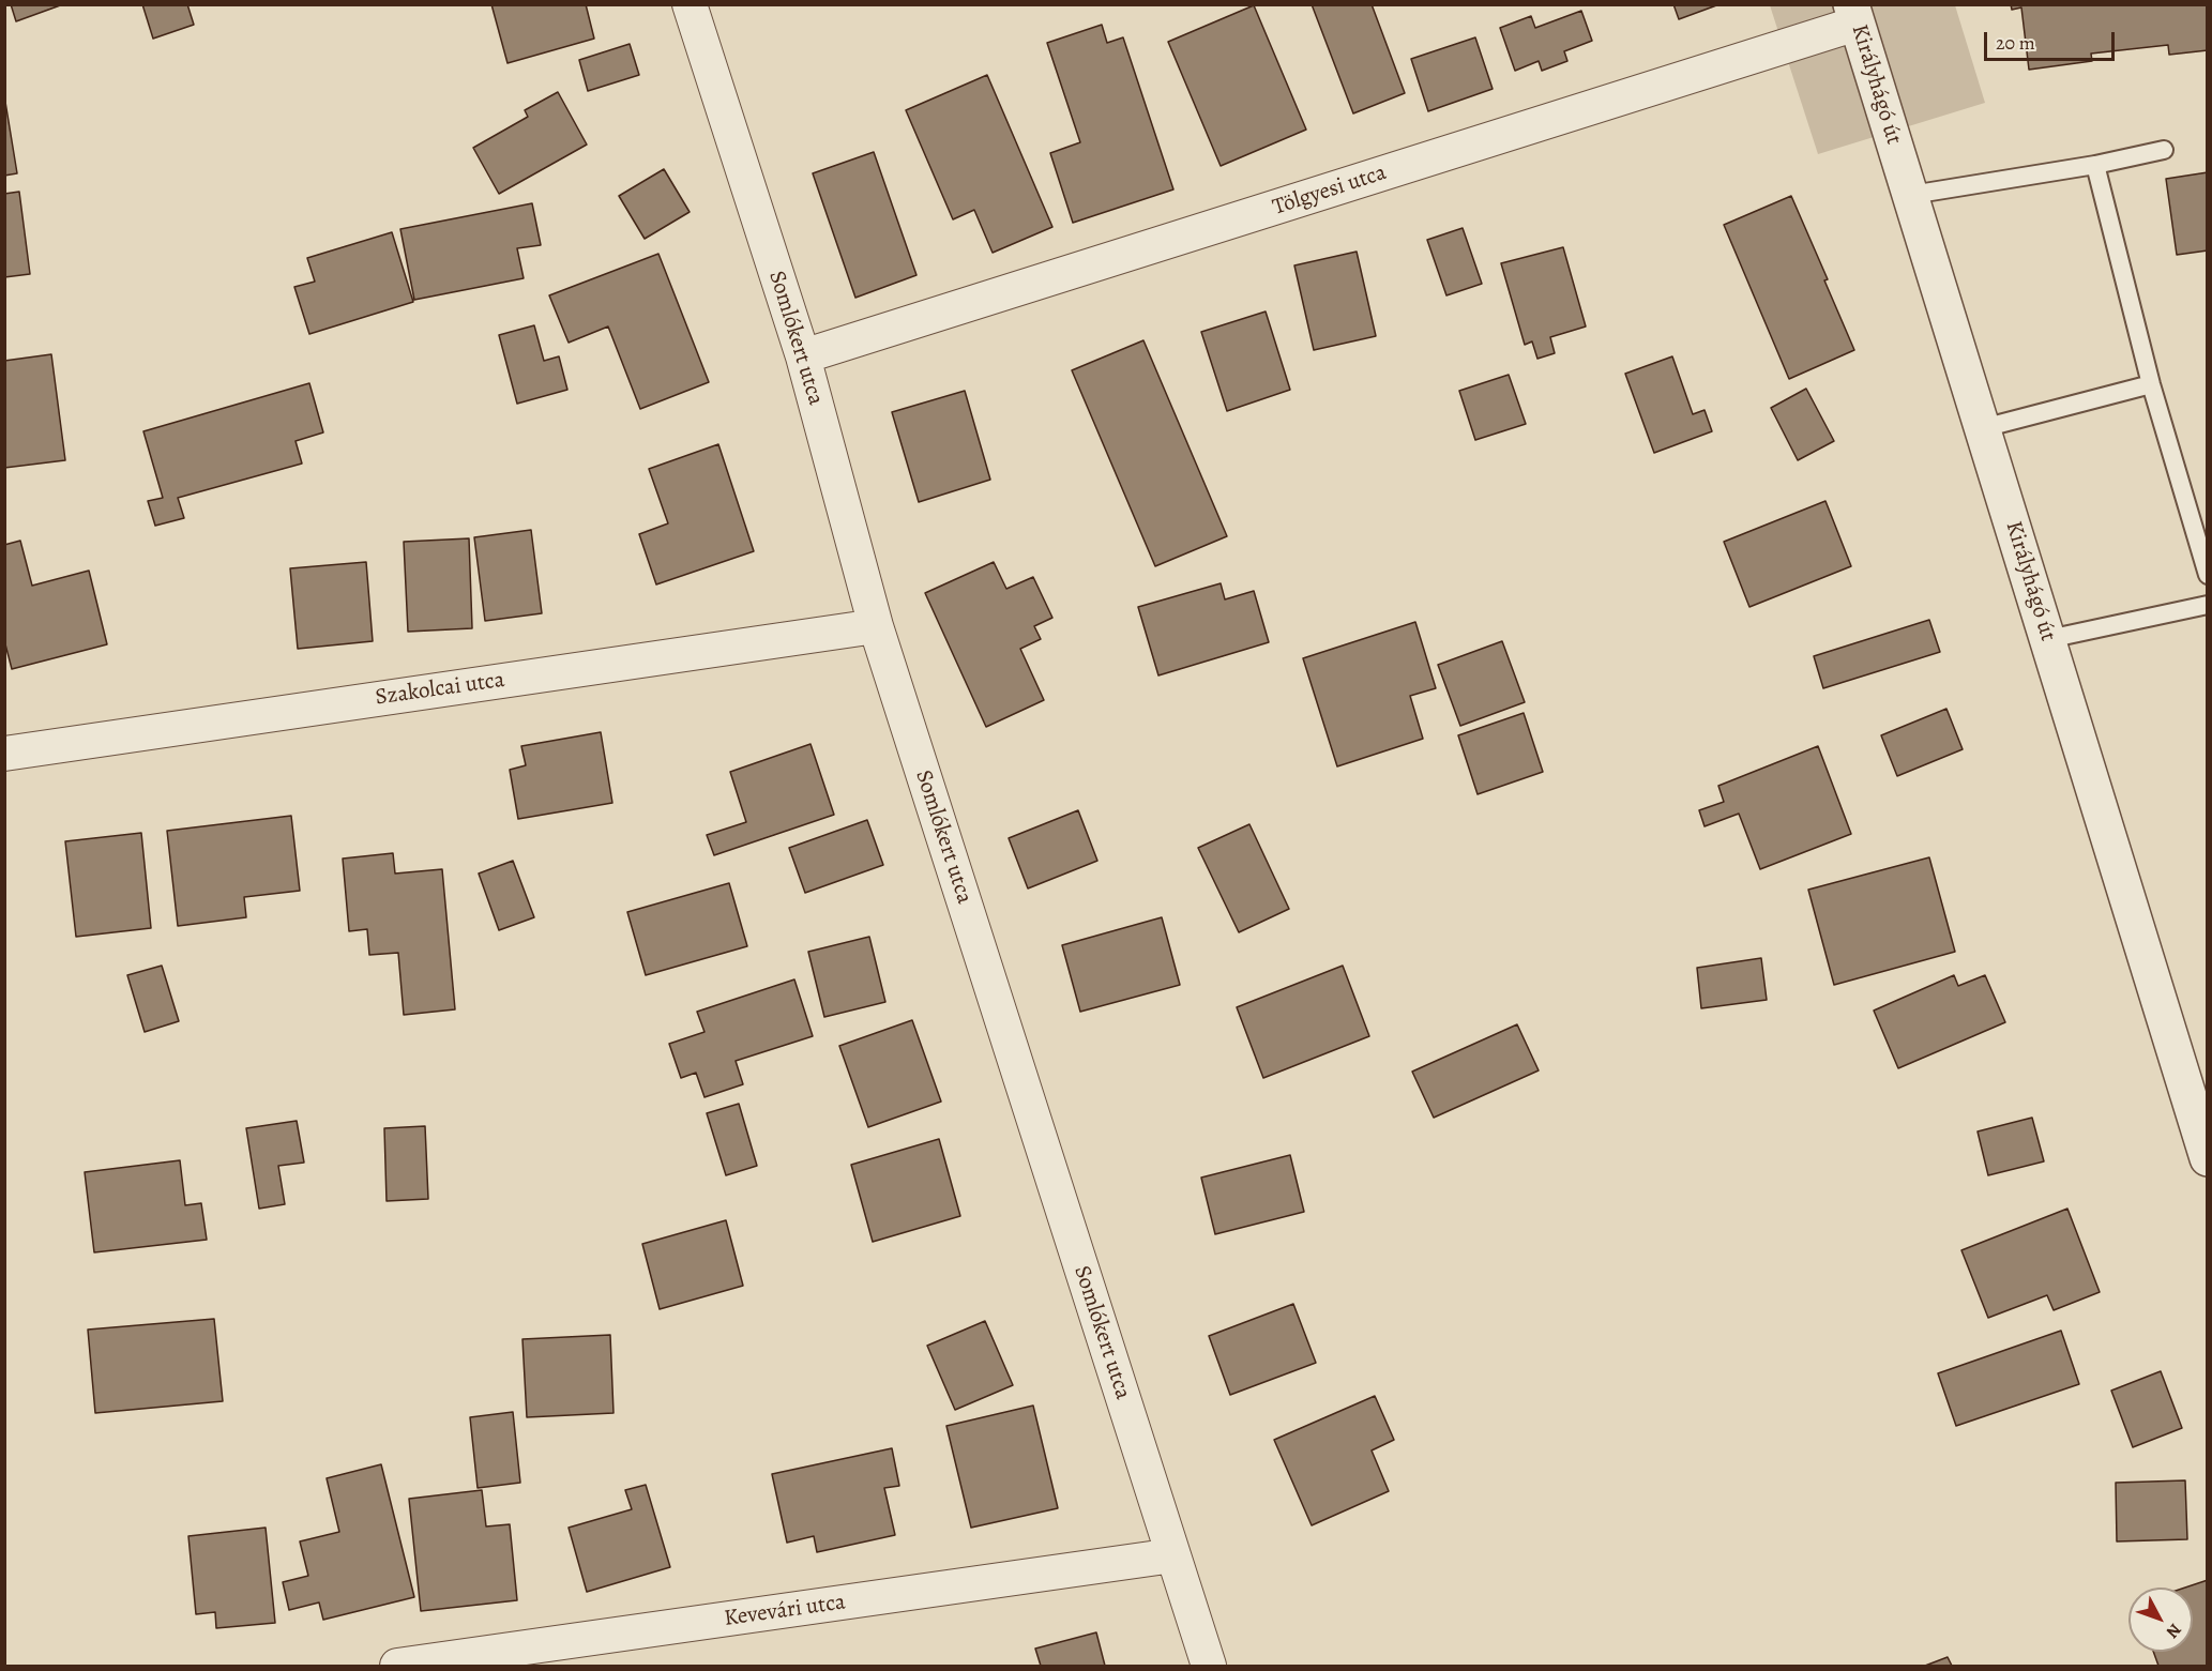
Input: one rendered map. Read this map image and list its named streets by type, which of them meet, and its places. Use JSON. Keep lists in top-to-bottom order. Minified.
{"streets":{"street":["Királyhágó út","Tölgyesi utca","Somlókert utca","Szakolcai utca","Kevevári utca"]},"crossings":[["Királyhágó út","Tölgyesi utca"],["Tölgyesi utca","Somlókert utca"],["Somlókert utca","Szakolcai utca"],["Somlókert utca","Kevevári utca"]],"scale_bar":"20 m","north":"bottom right"}
